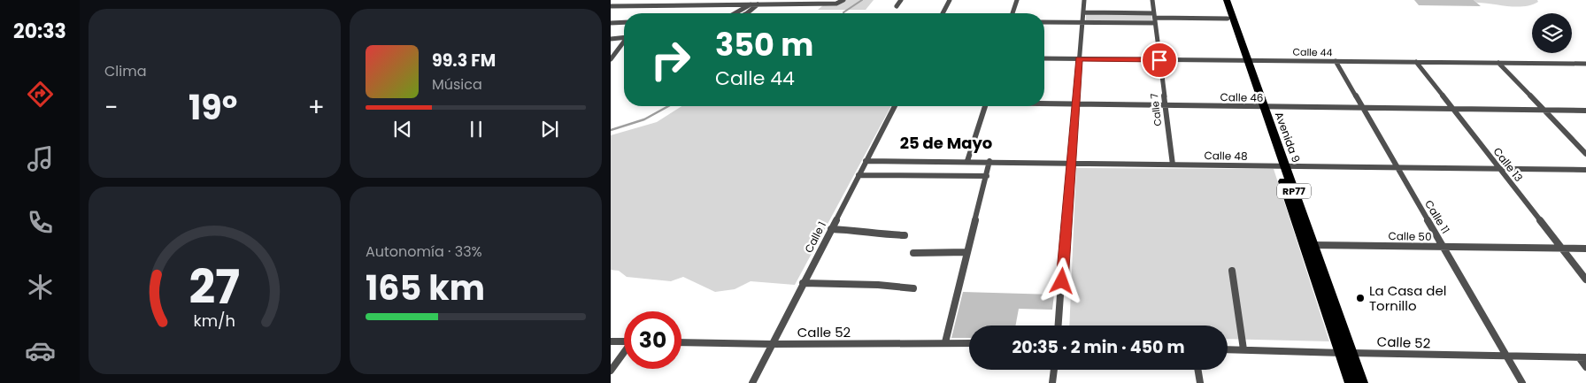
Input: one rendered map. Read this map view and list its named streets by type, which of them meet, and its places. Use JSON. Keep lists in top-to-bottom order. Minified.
{"streets":{"main road":["Avenida 9","RP77"],"street":["Calle 44","Calle 46","Calle 7","Calle 48","Calle 13","Calle 11","Calle 50","Calle 1","Calle 52"]},"crossings":[["Calle 44","Calle 7"],["Calle 44","Avenida 9"],["Calle 44","Calle 13"],["Calle 44","Calle 11"],["Calle 46","Calle 7"],["Calle 46","Avenida 9"],["Calle 46","Calle 13"],["Calle 46","Calle 11"],["Calle 7","Calle 48"],["Avenida 9","Calle 48"],["Avenida 9","Calle 50"],["Avenida 9","Calle 52"],["Calle 48","Calle 13"],["Calle 48","Calle 11"],["Calle 48","Calle 1"],["Calle 13","Calle 50"],["Calle 11","Calle 50"],["Calle 11","Calle 52"],["Calle 1","Calle 52"]],"districts":["25 de Mayo"],"places":["La Casa del Tornillo"],"page":{"tabs":"20:33","tile":["Clima",["Autonomía · 33%","165 km"]],"turn":["350 m","Calle 44"],"song":["99.3 FM","Música"],"heat":["−","19°","+"],"limit":"30","trip":"20:35 · 2 min · 450 m","gauge":["27","km/h"]}}
